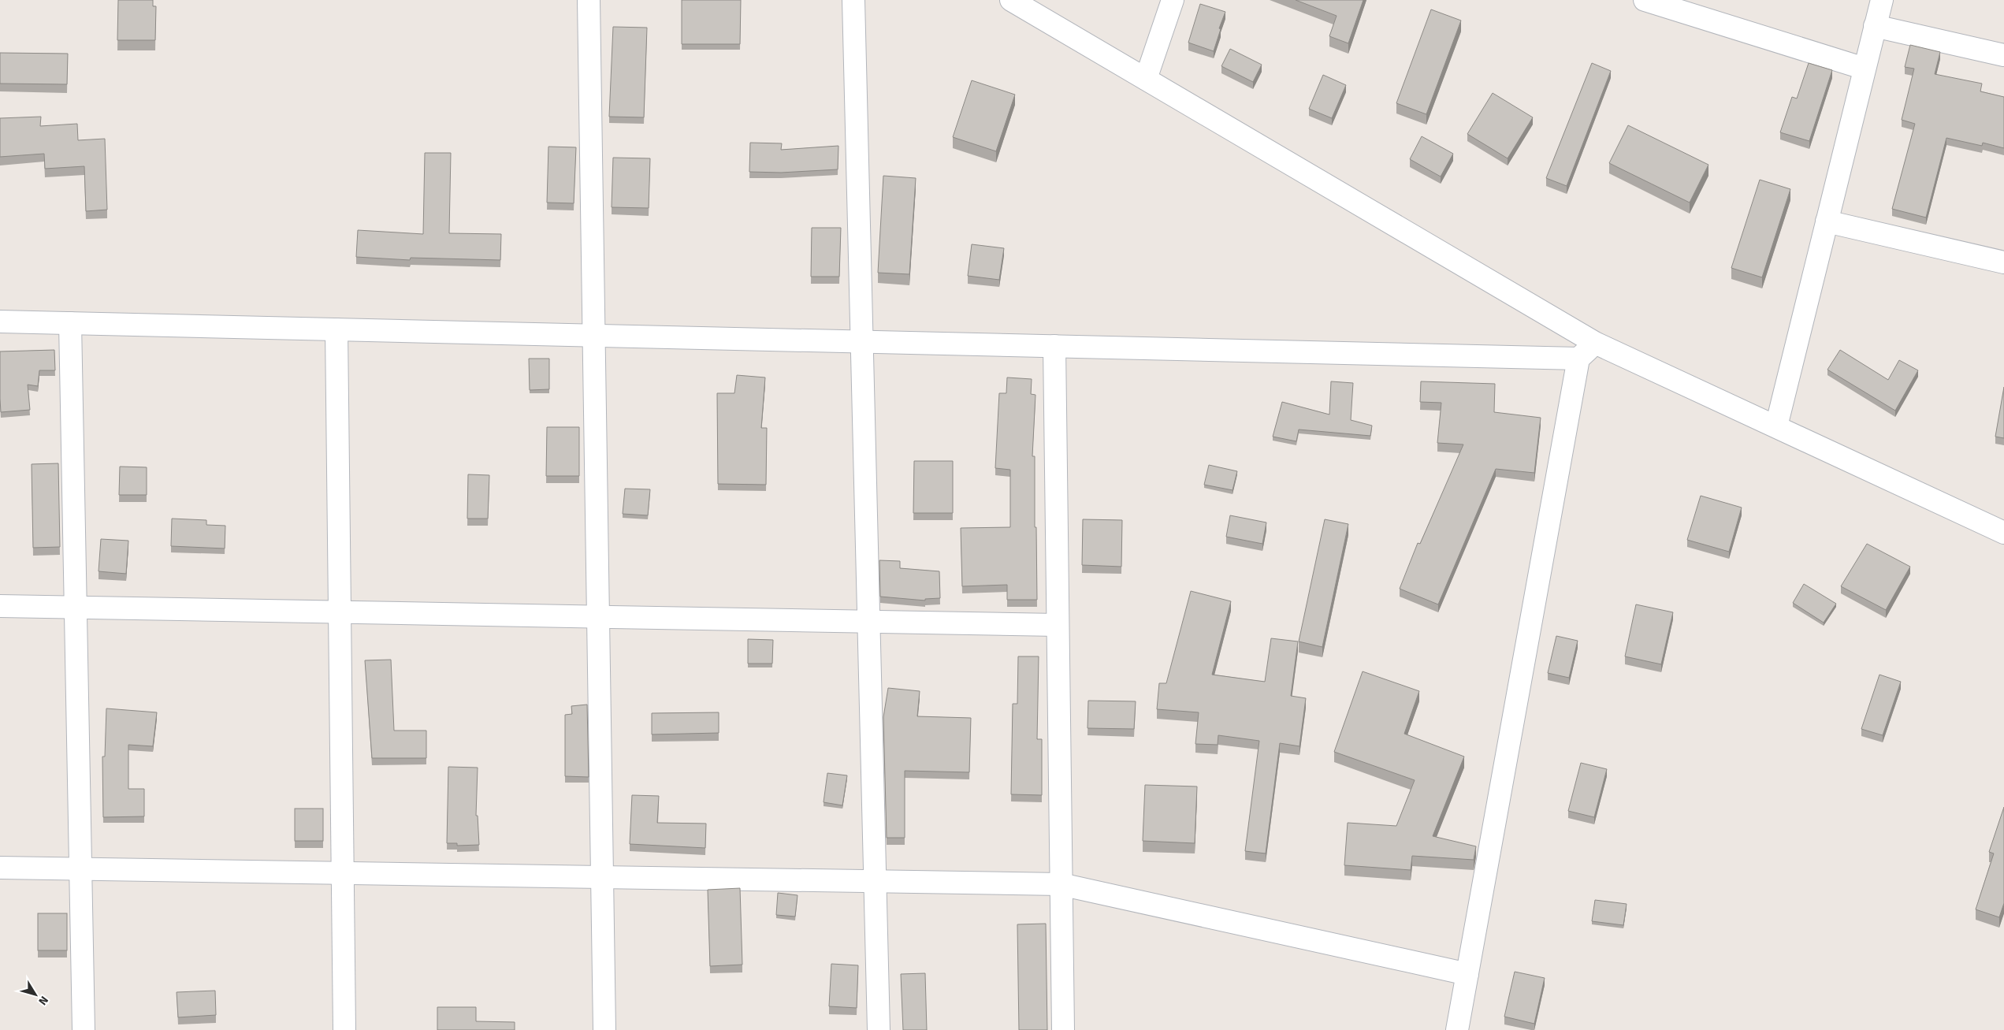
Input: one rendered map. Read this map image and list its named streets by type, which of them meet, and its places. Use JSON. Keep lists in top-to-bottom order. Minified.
{"north":"bottom right"}
